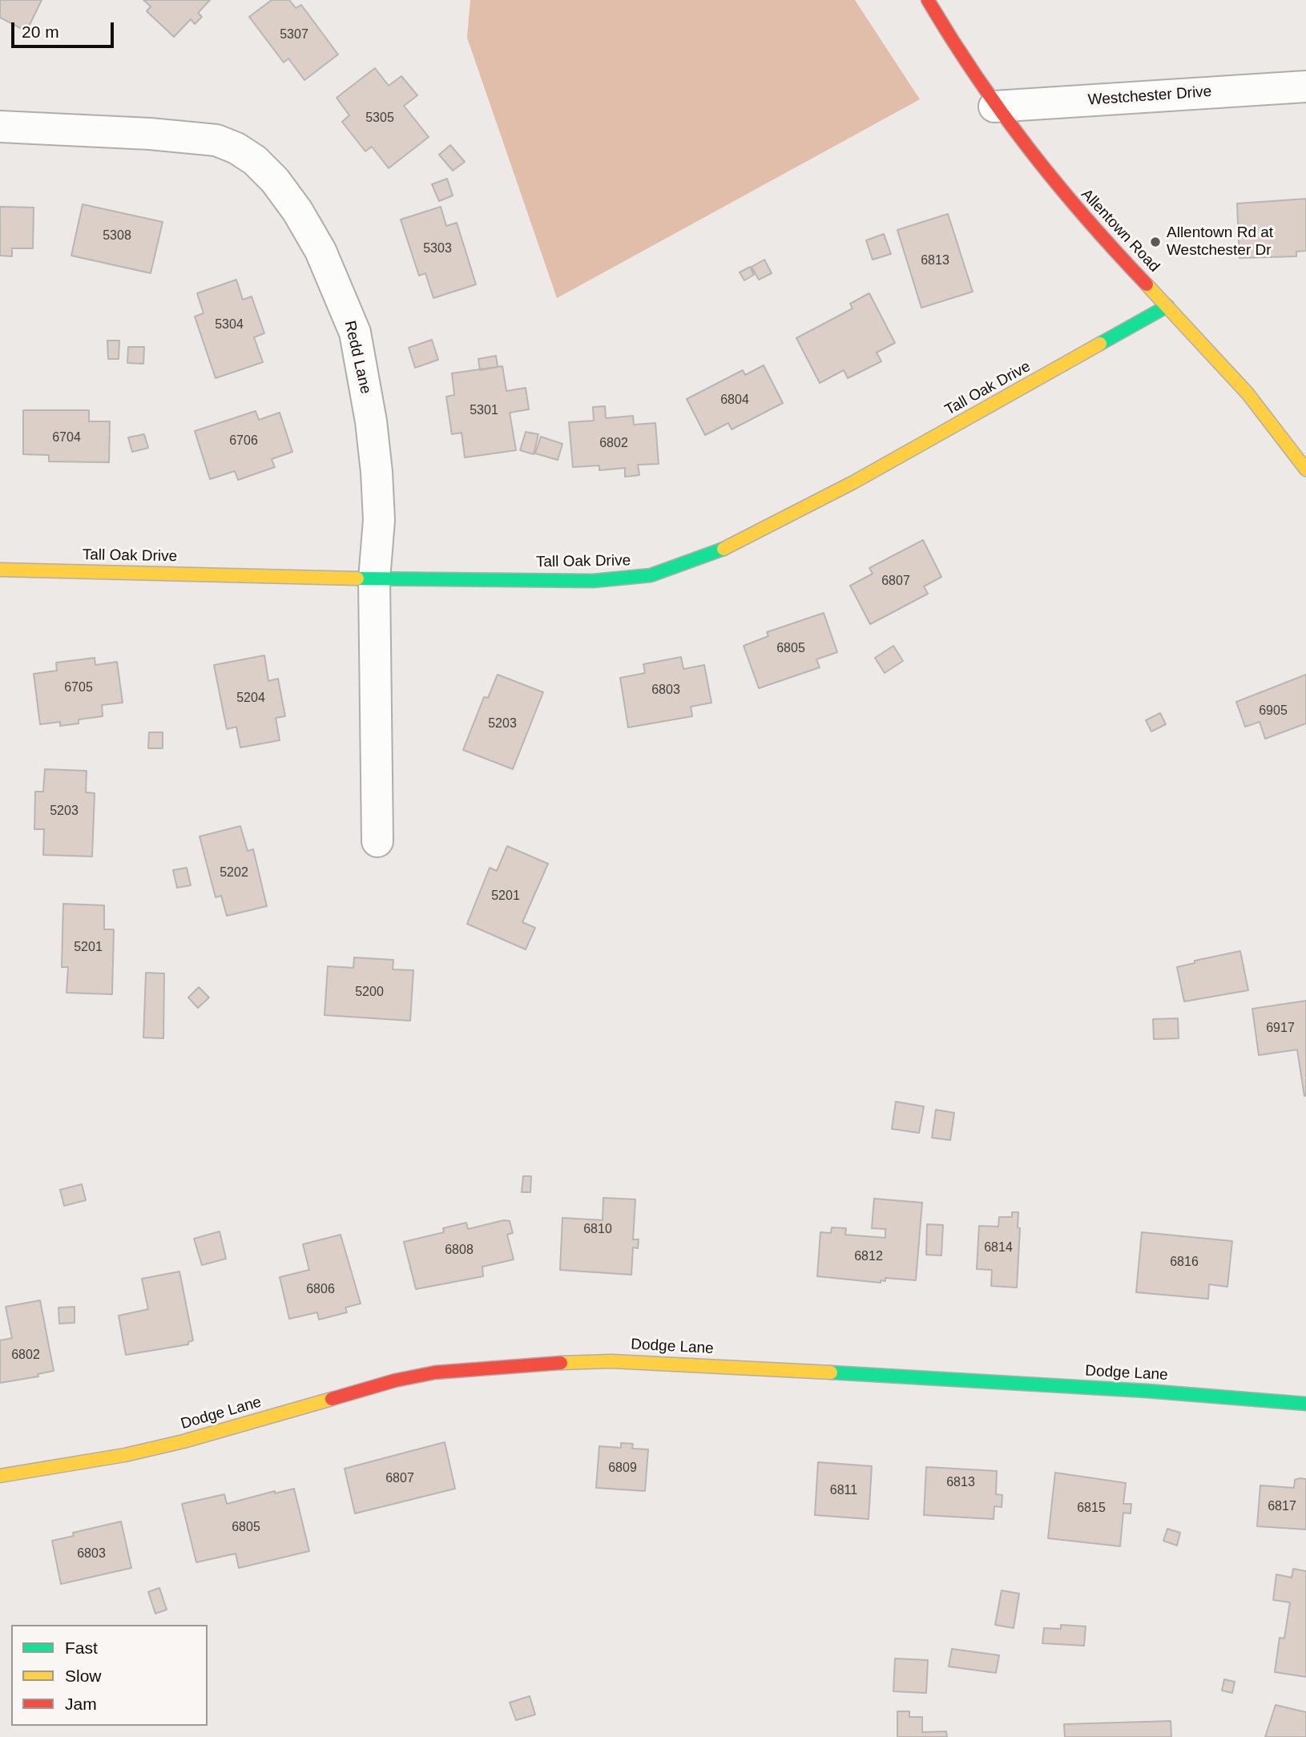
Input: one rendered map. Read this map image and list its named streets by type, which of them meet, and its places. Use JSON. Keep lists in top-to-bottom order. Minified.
{"streets":{"street":["Westchester Drive","Allentown Road","Redd Lane","Tall Oak Drive","Dodge Lane"]},"crossings":[["Westchester Drive","Allentown Road"],["Allentown Road","Tall Oak Drive"],["Redd Lane","Tall Oak Drive"]],"places":["Allentown Rd at Westchester Dr"],"house_numbers":["5307","5305","5308","5303","6813","5304","6804","5301","6704","6706","6802","6807","6805","6705","6803","5204","6905","5203","5203","5202","5201","5201","5200","6917","6810","6814","6808","6812","6816","6806","6802","6809","6807","6813","6811","6817","6815","6805","6803"],"legend":["Fast","Slow","Jam"],"scale_bar":"20 m"}
